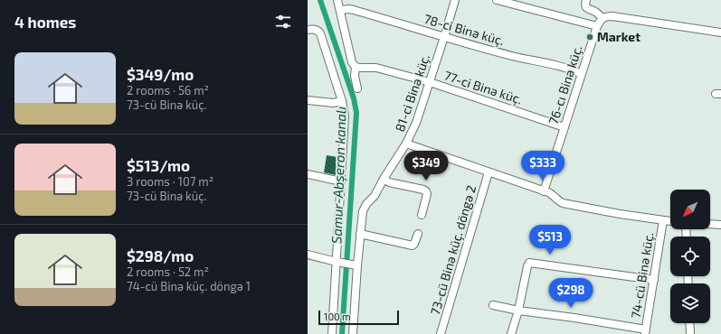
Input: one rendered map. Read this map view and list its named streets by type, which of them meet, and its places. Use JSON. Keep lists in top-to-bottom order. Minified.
{"streets":{"street":["78-ci Binə küç.","76-cı Binə küç.","77-ci Binə küç.","81-ci Binə küç.","73-cü Binə küç. döngə 2","74-cü Binə küç."]},"crossings":[["78-ci Binə küç.","76-cı Binə küç."],["78-ci Binə küç.","81-ci Binə küç."],["76-cı Binə küç.","77-ci Binə küç."],["77-ci Binə küç.","81-ci Binə küç."]],"water":["Samur-Abşeron kanalı"],"places":["Market"],"scale_bar":"100 m","north":"bottom left","page":{"heading":"4 homes","list":[{"name":"$349/mo","note":"2 rooms · 56 m² · 73-cü Binə küç."},{"name":"$513/mo","note":"3 rooms · 107 m² · 73-cü Binə küç."},{"name":"$298/mo","note":"2 rooms · 52 m² · 74-cü Binə küç. döngə 1"}],"price":["$349","$333","$513","$298"],"scale":"100 m"}}
